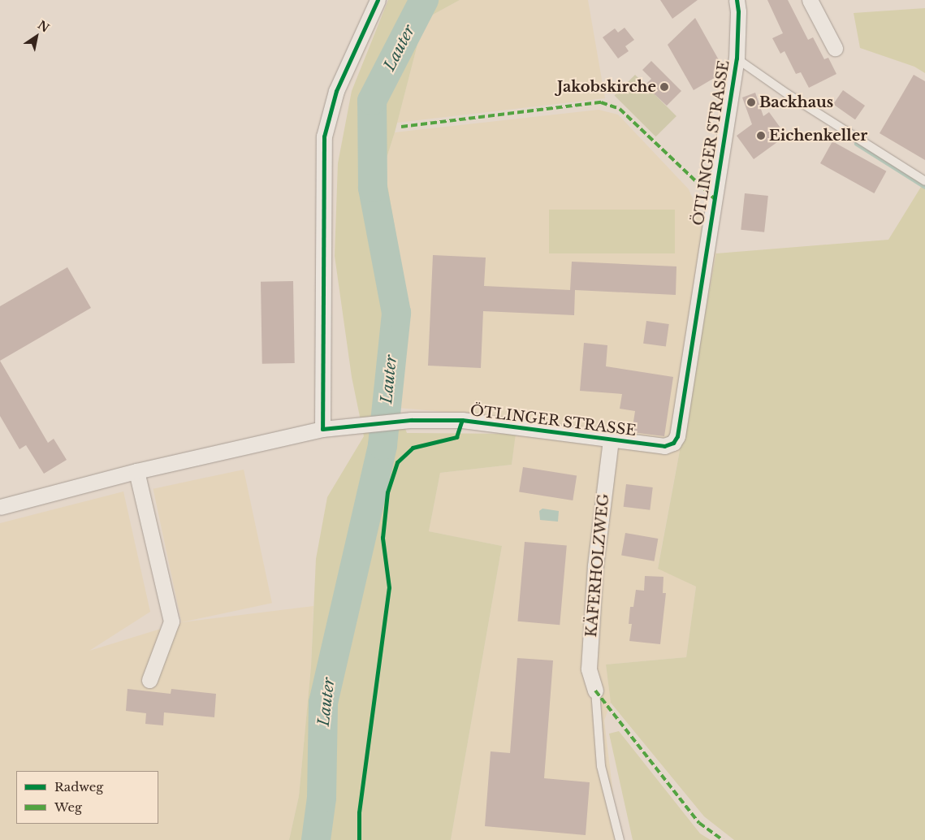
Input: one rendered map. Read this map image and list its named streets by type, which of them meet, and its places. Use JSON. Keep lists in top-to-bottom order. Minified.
{"streets":{"street":["ÖTLINGER STRASSE","KÄFERHOLZWEG"]},"crossings":[["ÖTLINGER STRASSE","KÄFERHOLZWEG"]],"water":["Lauter"],"places":["Jakobskirche","Backhaus","Eichenkeller"],"legend":["Radweg","Weg"],"north":"top right"}
